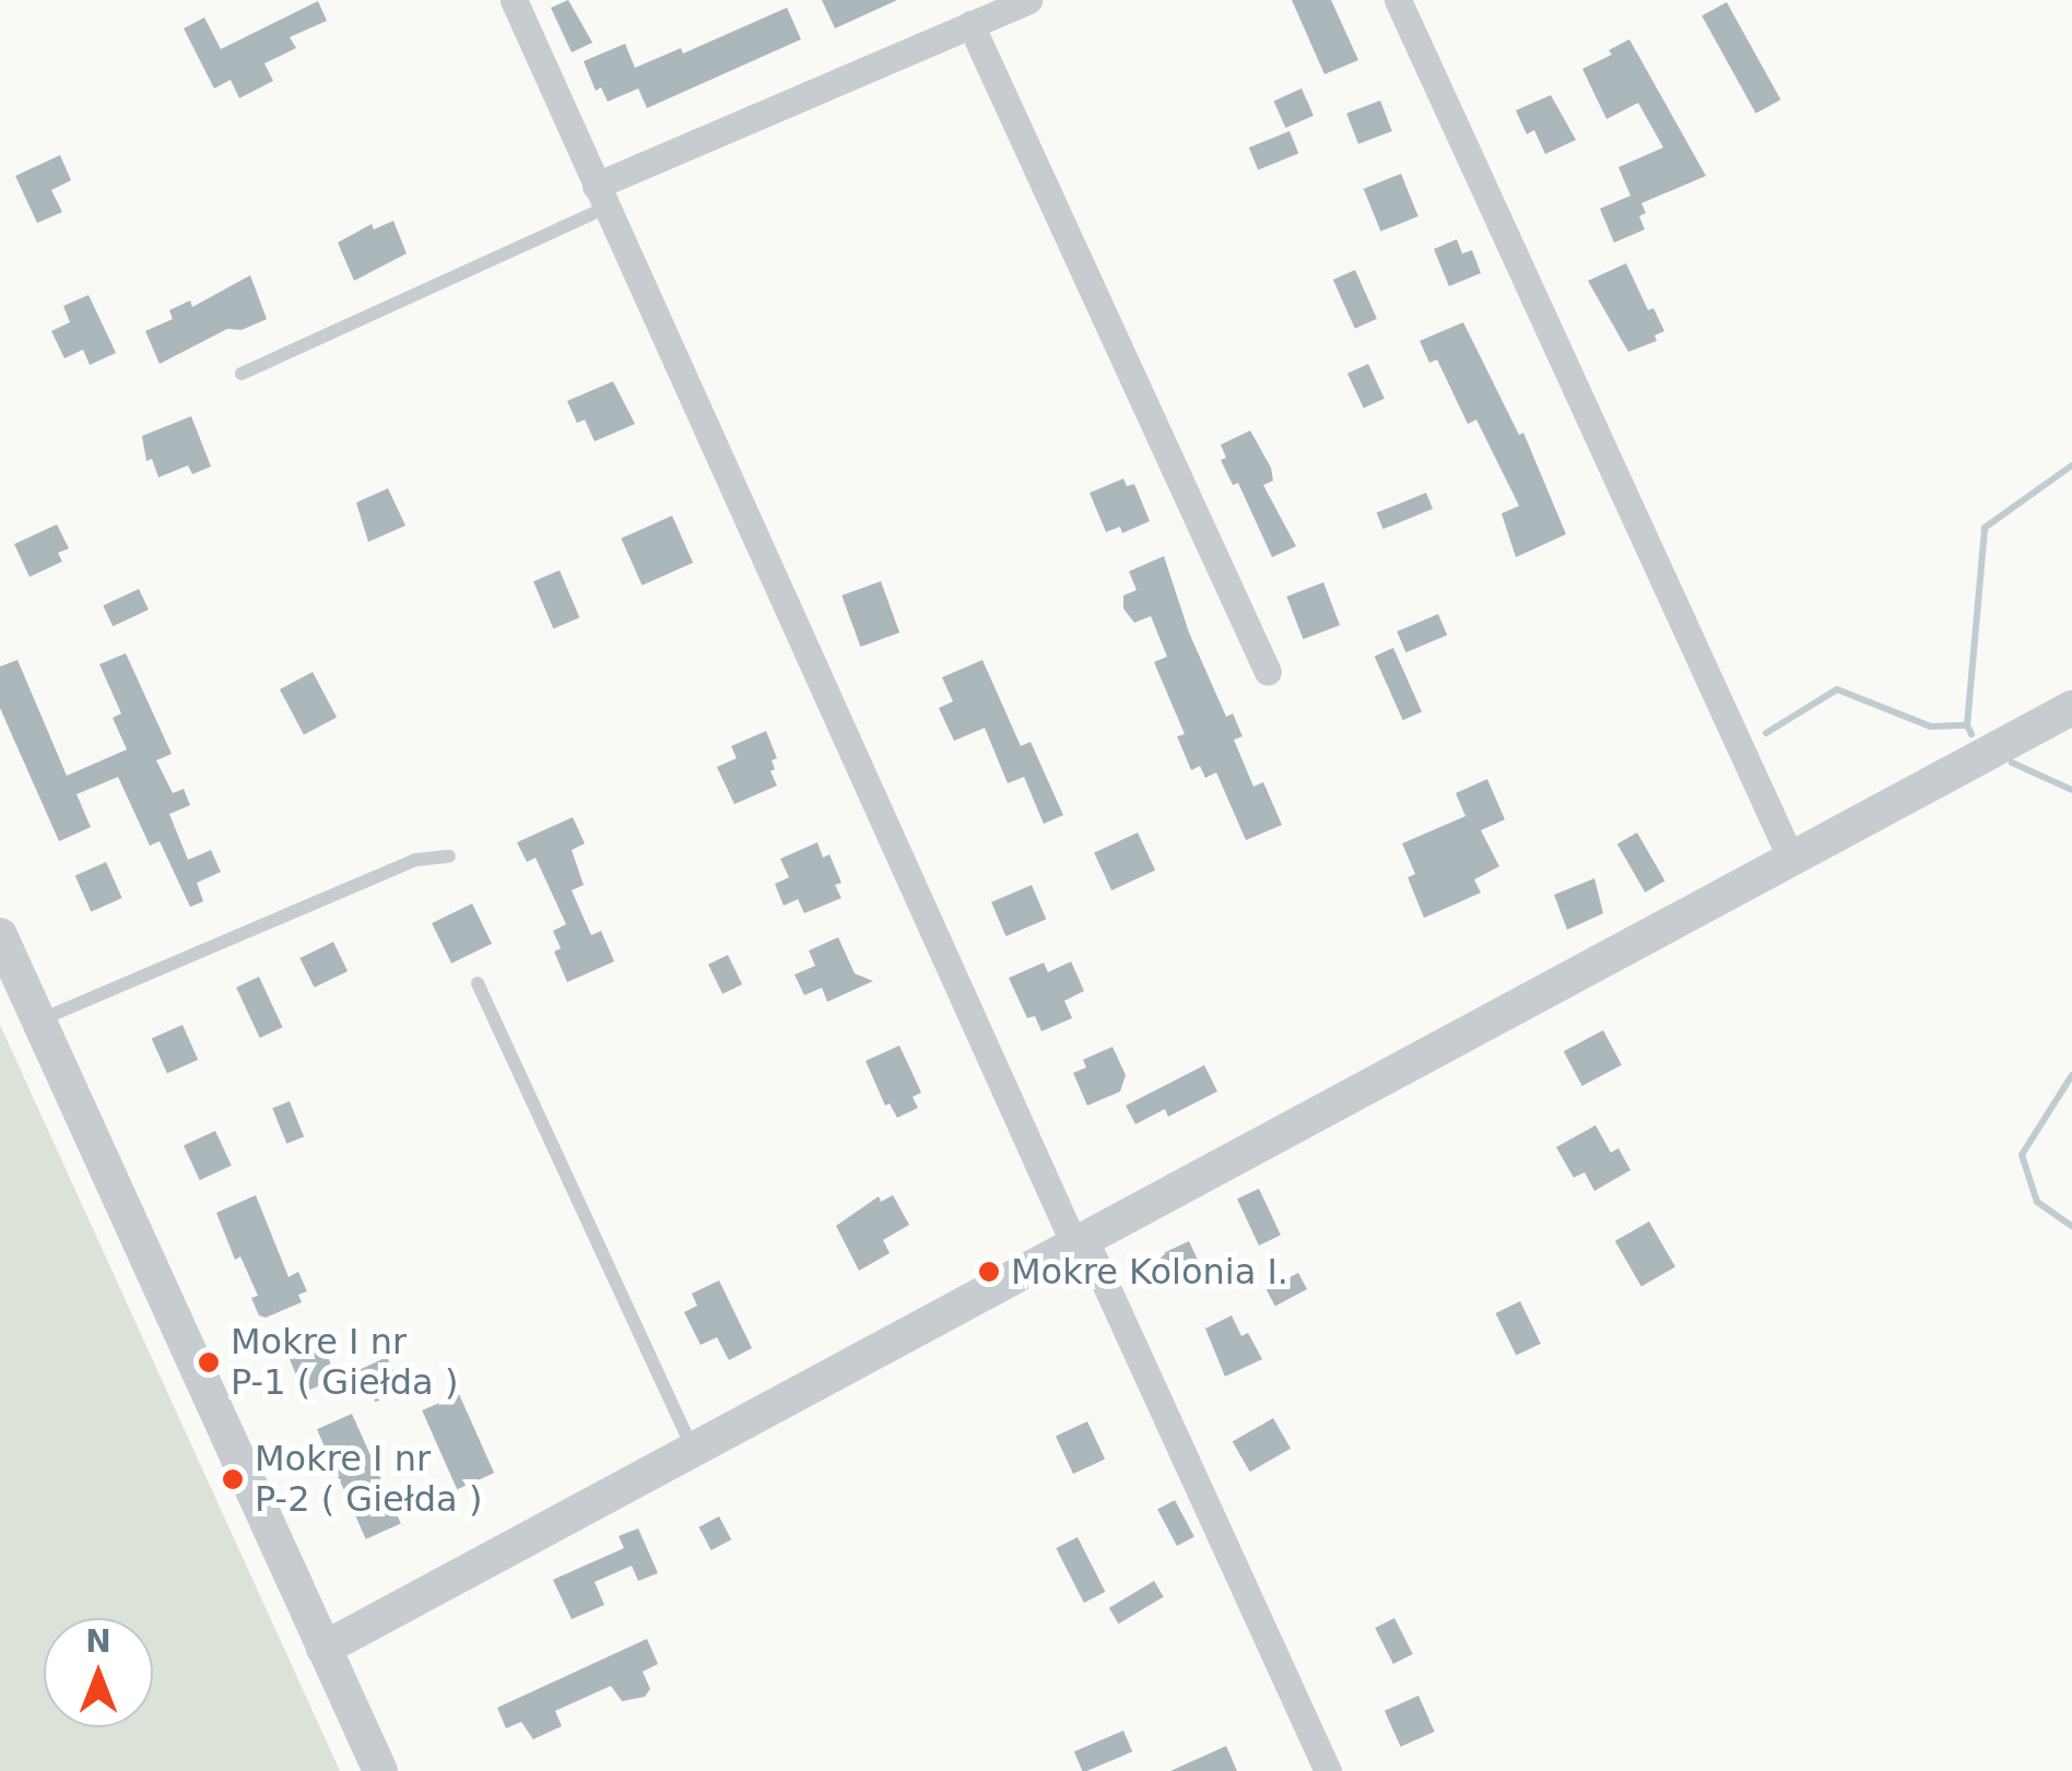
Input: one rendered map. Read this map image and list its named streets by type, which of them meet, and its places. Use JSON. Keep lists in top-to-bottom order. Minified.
{"places":["Mokre Kolonia I.","Mokre I nr P-1 ( Giełda )","Mokre I nr P-2 ( Giełda )"],"north":"top"}
